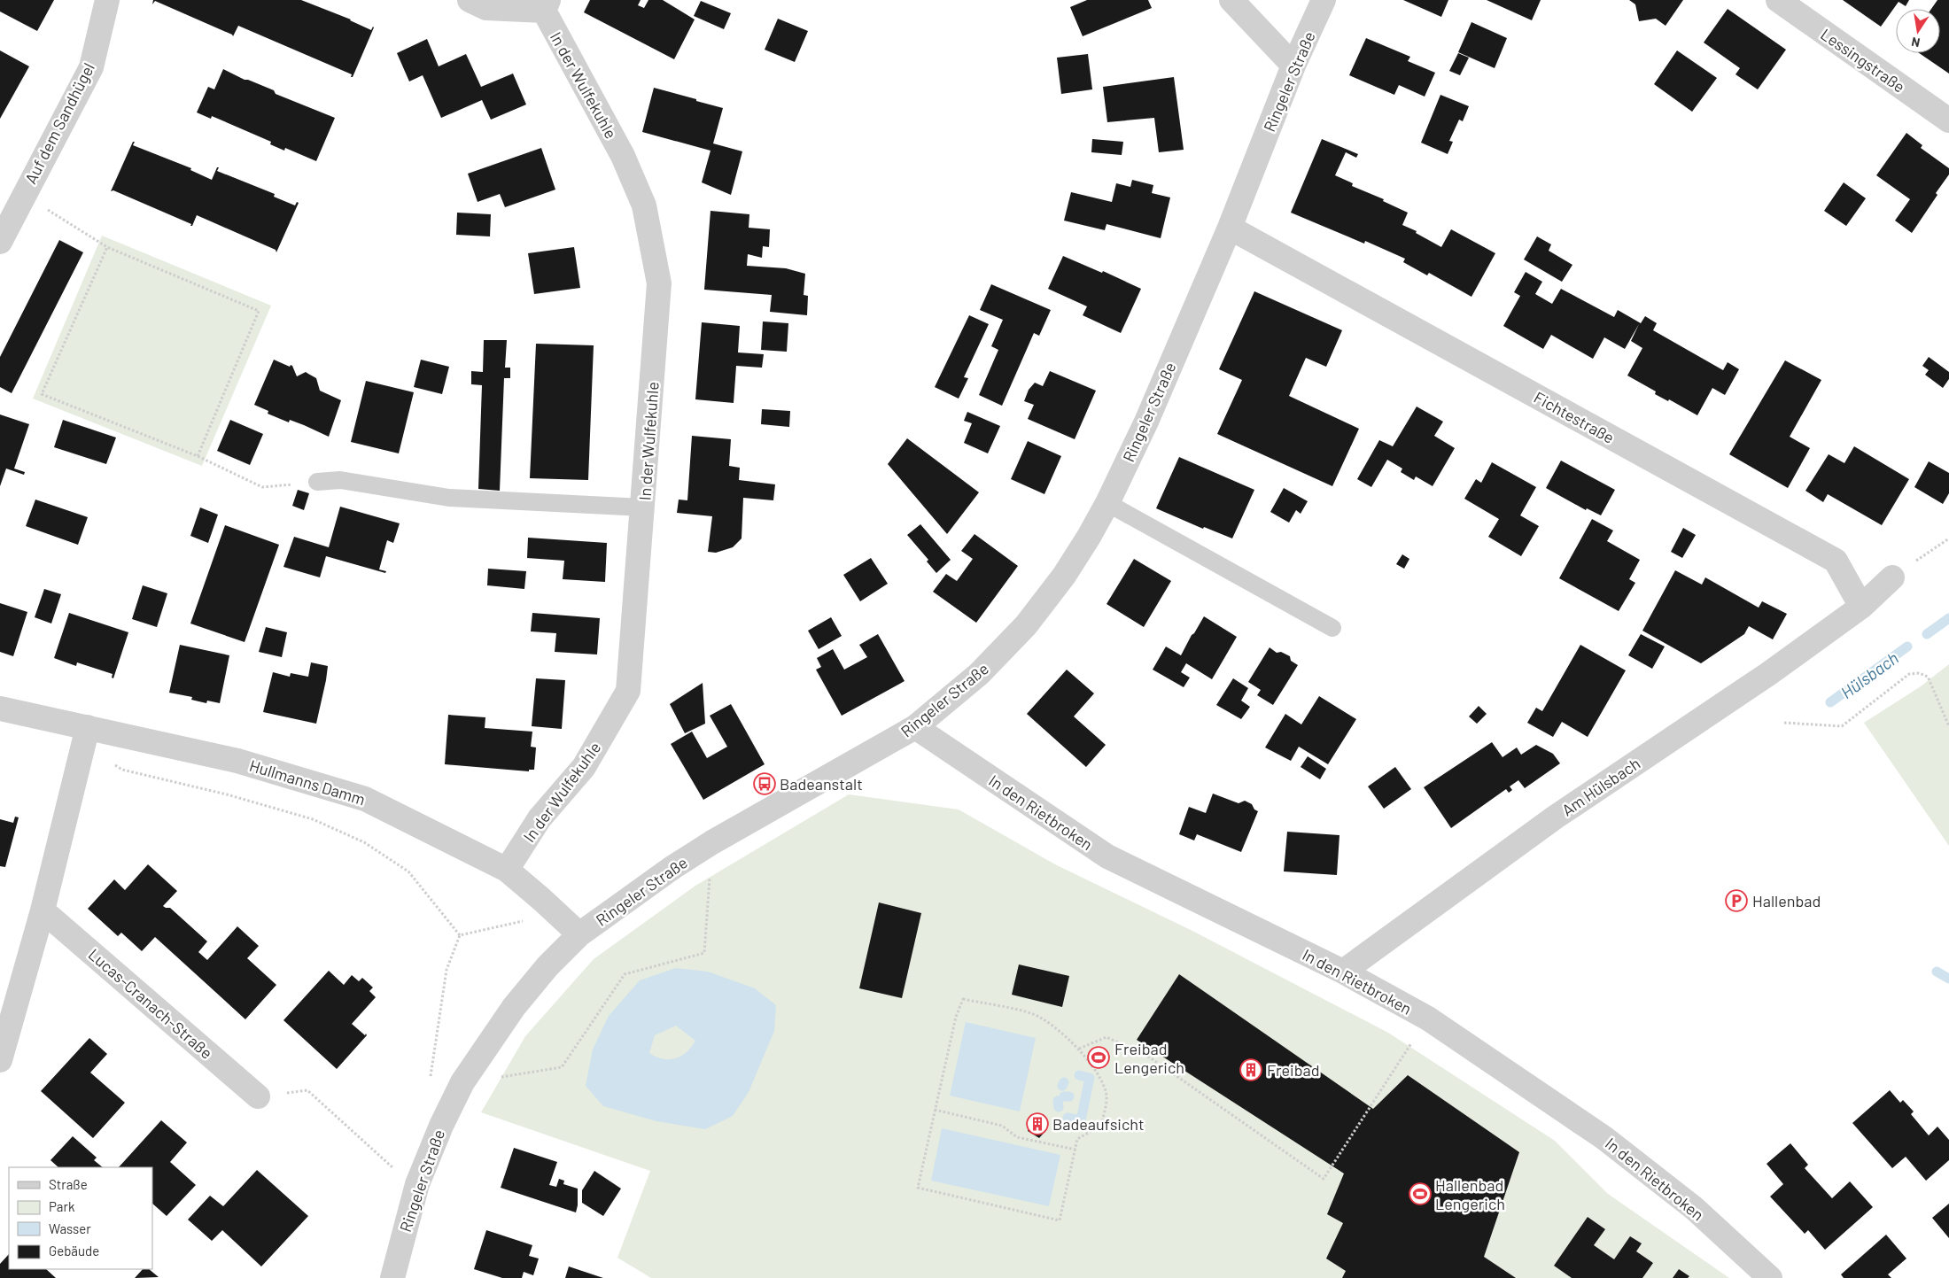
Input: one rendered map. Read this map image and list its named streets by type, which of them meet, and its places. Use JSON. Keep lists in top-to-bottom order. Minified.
{"streets":{"street":["Lessingstraße","Ringeler Straße","In der Wulfekuhle","Auf dem Sandhügel","Fichtestraße","Hullmanns Damm","Am Hülsbach","In den Rietbroken","Lucas-Cranach-Straße"]},"crossings":[["Ringeler Straße","Fichtestraße"],["Ringeler Straße","Hullmanns Damm"],["Ringeler Straße","In den Rietbroken"],["In der Wulfekuhle","Hullmanns Damm"],["Fichtestraße","Am Hülsbach"],["Am Hülsbach","In den Rietbroken"]],"water":["Hülsbach"],"places":{"bus stop":["Badeanstalt"],"parking":["Hallenbad"],"sports":["Freibad Lengerich","Hallenbad Lengerich"],"building":["Freibad","Badeaufsicht"]},"legend":["Straße","Park","Wasser","Gebäude"],"north":"bottom"}
